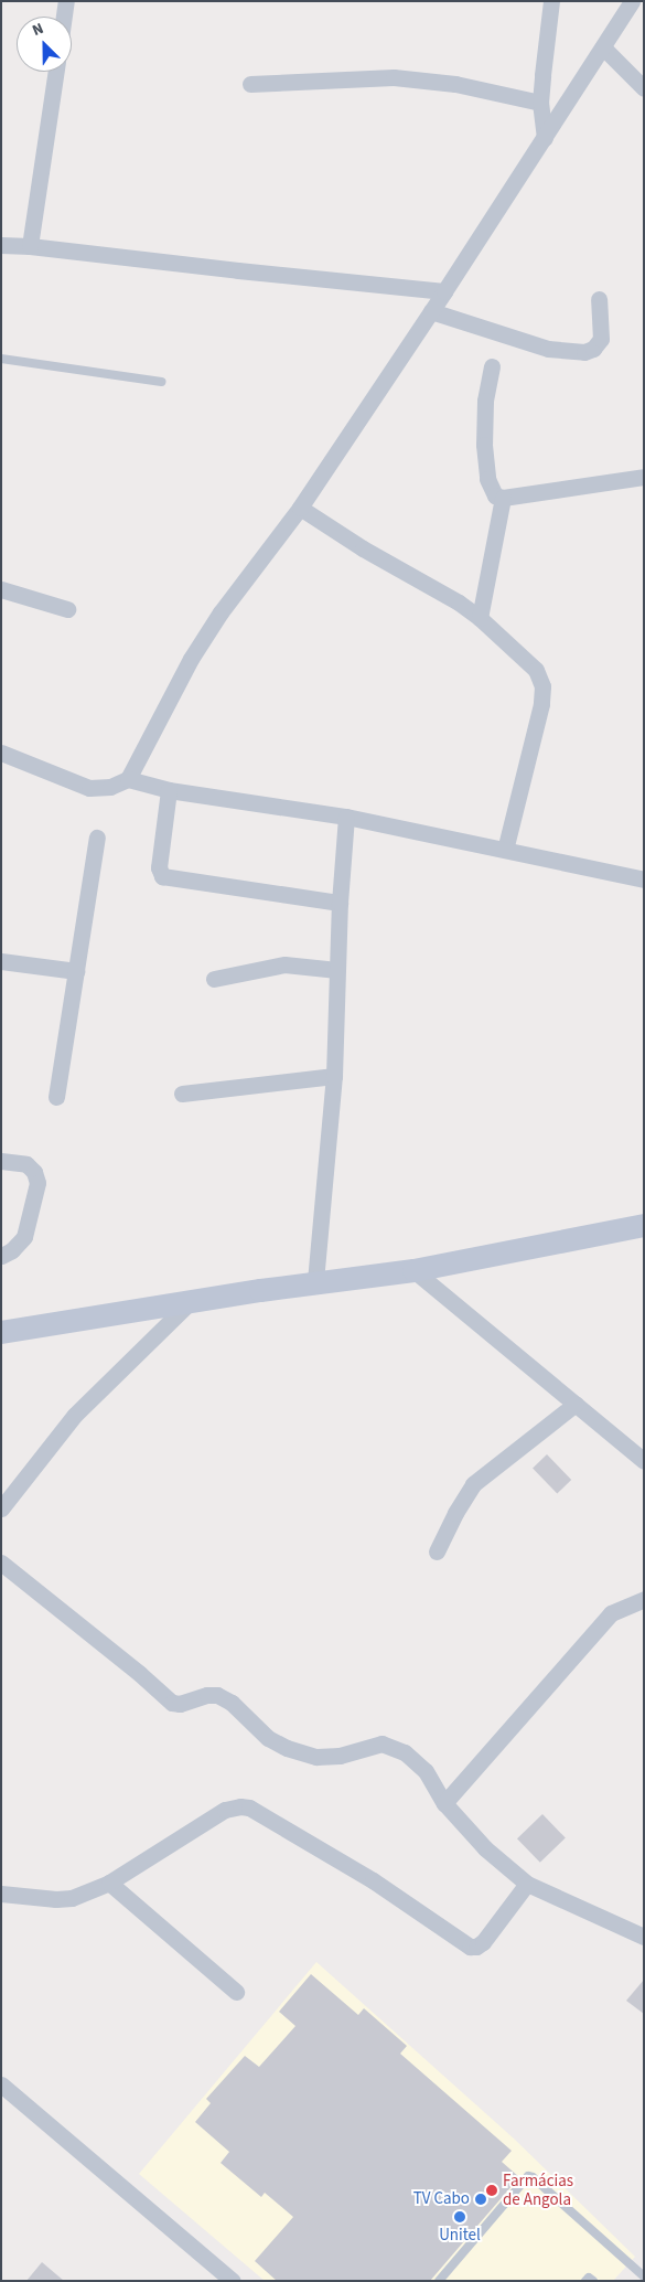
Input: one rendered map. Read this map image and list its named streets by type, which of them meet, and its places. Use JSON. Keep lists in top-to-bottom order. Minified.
{"places":["Farmácias de Angola","TV Cabo","Unitel"],"north":"top left"}
